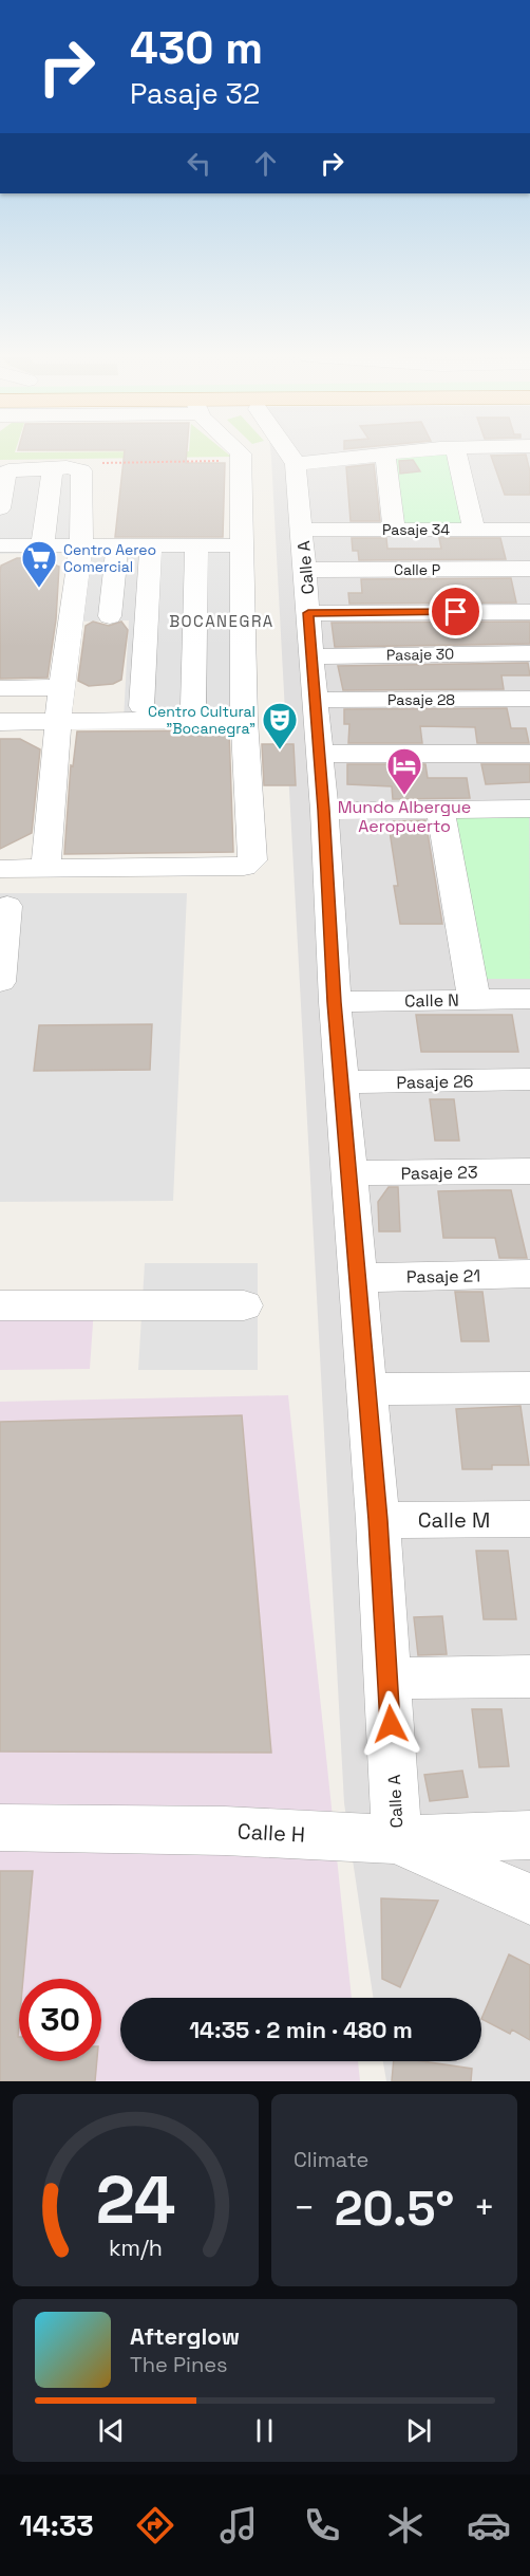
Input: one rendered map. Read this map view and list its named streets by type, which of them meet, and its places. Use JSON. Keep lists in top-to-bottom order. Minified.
{"streets":{"street":["Pasaje 34","Calle A","Calle P","Pasaje 30","Pasaje 28","Calle N","Pasaje 26","Pasaje 23","Pasaje 21","Calle M","Calle H"]},"crossings":[["Pasaje 34","Calle A"],["Calle A","Calle P"],["Calle A","Pasaje 30"],["Calle A","Pasaje 28"],["Calle A","Calle N"],["Calle A","Pasaje 26"],["Calle A","Pasaje 23"],["Calle A","Pasaje 21"],["Calle A","Calle M"],["Calle A","Calle H"]],"districts":["BOCANEGRA"],"places":{"supermarket":["Centro Aereo Comercial"],"theatre":["Centro Cultural \"Bocanegra\""],"hotel":["Mundo Albergue Aeropuerto"]},"page":{"turn":["430 m","Pasaje 32"],"limit":"30","trip":"14:35 · 2 min · 480 m","tile":"Climate","heat":["−","20.5°","+"],"song":["Afterglow","The Pines"],"tabs":"14:33","gauge":["24","km/h"]}}
